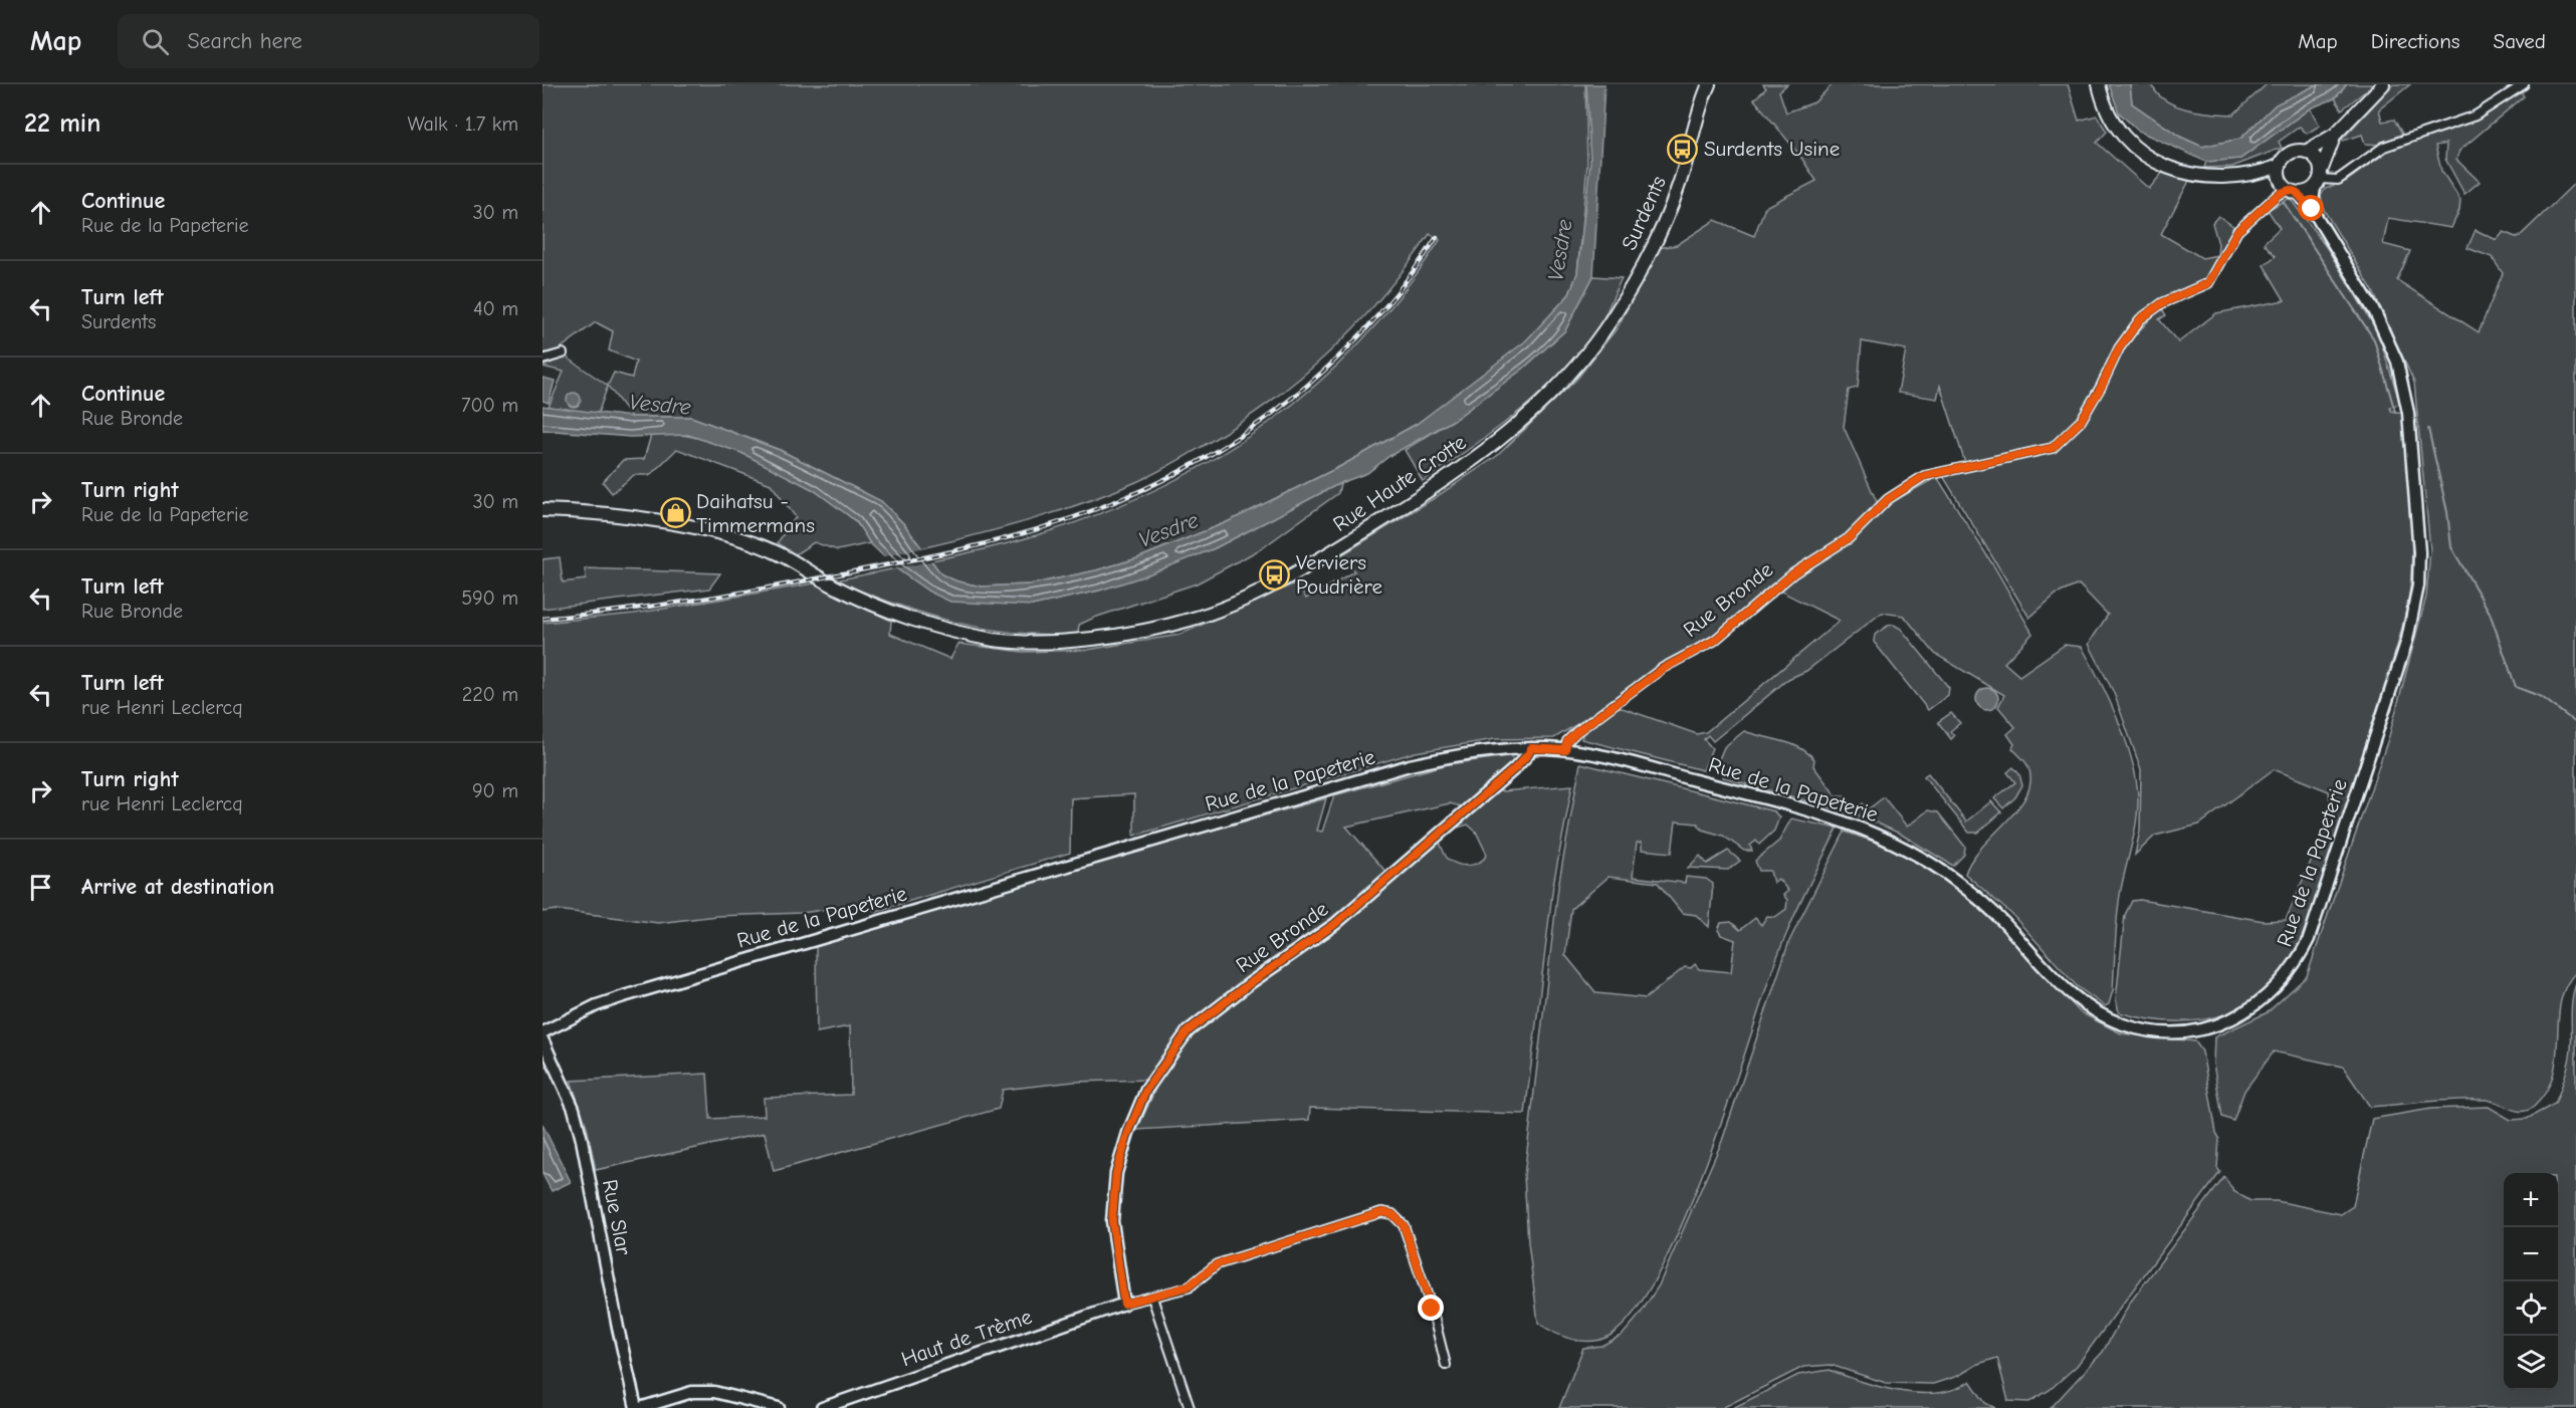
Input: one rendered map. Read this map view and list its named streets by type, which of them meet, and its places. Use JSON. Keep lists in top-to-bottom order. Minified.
{"streets":{"main road":["Surdents","Rue Haute Crotte","Rue Bronde","Rue de la Papeterie","Rue Slar","Haut de Trème"]},"crossings":[["Surdents","Rue Haute Crotte"],["Rue Bronde","Rue de la Papeterie"],["Rue Bronde","Haut de Trème"]],"water":["Vesdre"],"places":{"bus stop":["Surdents Usine","Verviers Poudrière"],"shop":["Daihatsu - Timmermans"]},"page":{"header":"Map","search":"Search here","nav":["Map","Directions","Saved"],"heading":["22 min","Walk · 1.7 km"],"list":[["Continue","Rue de la Papeterie","30 m"],["Turn left","Surdents","40 m"],["Continue","Rue Bronde","700 m"],["Turn right","Rue de la Papeterie","30 m"],["Turn left","Rue Bronde","590 m"],["Turn left","rue Henri Leclercq","220 m"],["Turn right","rue Henri Leclercq","90 m"],"Arrive at destination"],"map_buttons":["+","−"]}}
